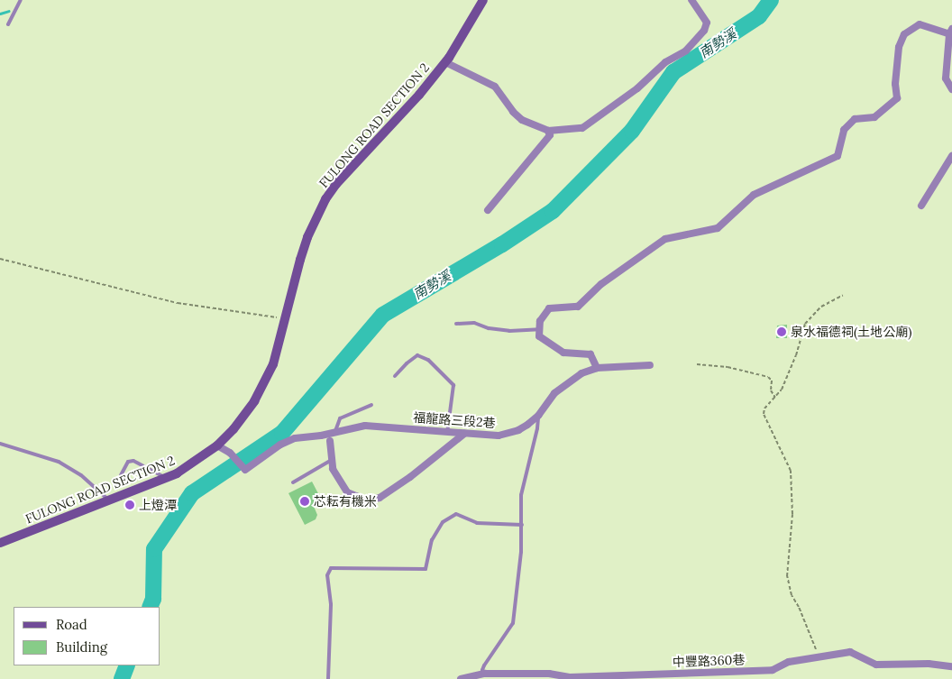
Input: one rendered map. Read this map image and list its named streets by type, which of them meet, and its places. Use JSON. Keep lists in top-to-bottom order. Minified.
{"streets":{"main road":["FULONG ROAD SECTION 2"],"street":["福龍路三段2巷","中豐路360巷"]},"crossings":[["FULONG ROAD SECTION 2","福龍路三段2巷"]],"water":["南勢溪"],"places":["泉水福德祠(土地公廟)","芯耘有機米","上燈潭"],"legend":["Road","Building"]}
